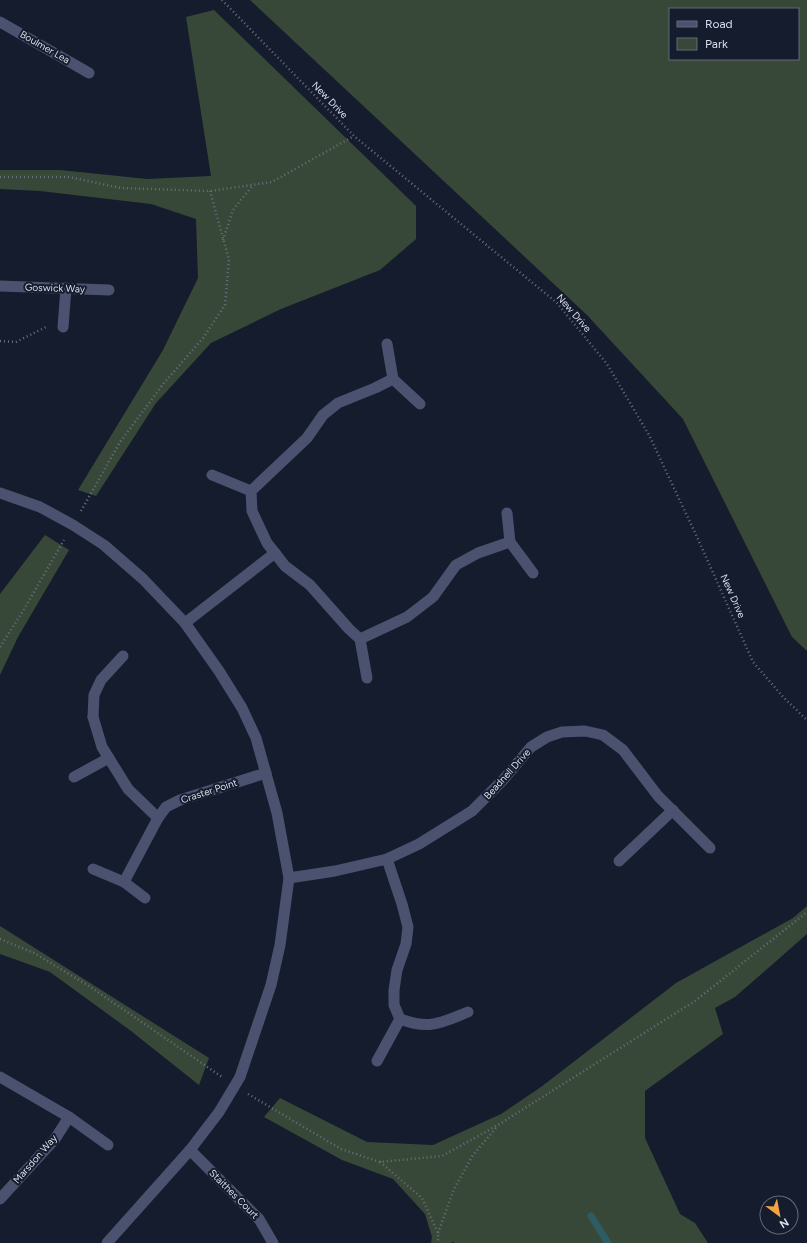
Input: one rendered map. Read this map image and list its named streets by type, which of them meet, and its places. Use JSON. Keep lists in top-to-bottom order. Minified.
{"streets":{"street":["Boulmer Lea","Goswick Way","Beadnell Drive","Craster Point","Marsdon Way","Staithes Court"],"path":["New Drive"]},"legend":["Road","Park"],"north":"bottom right"}
